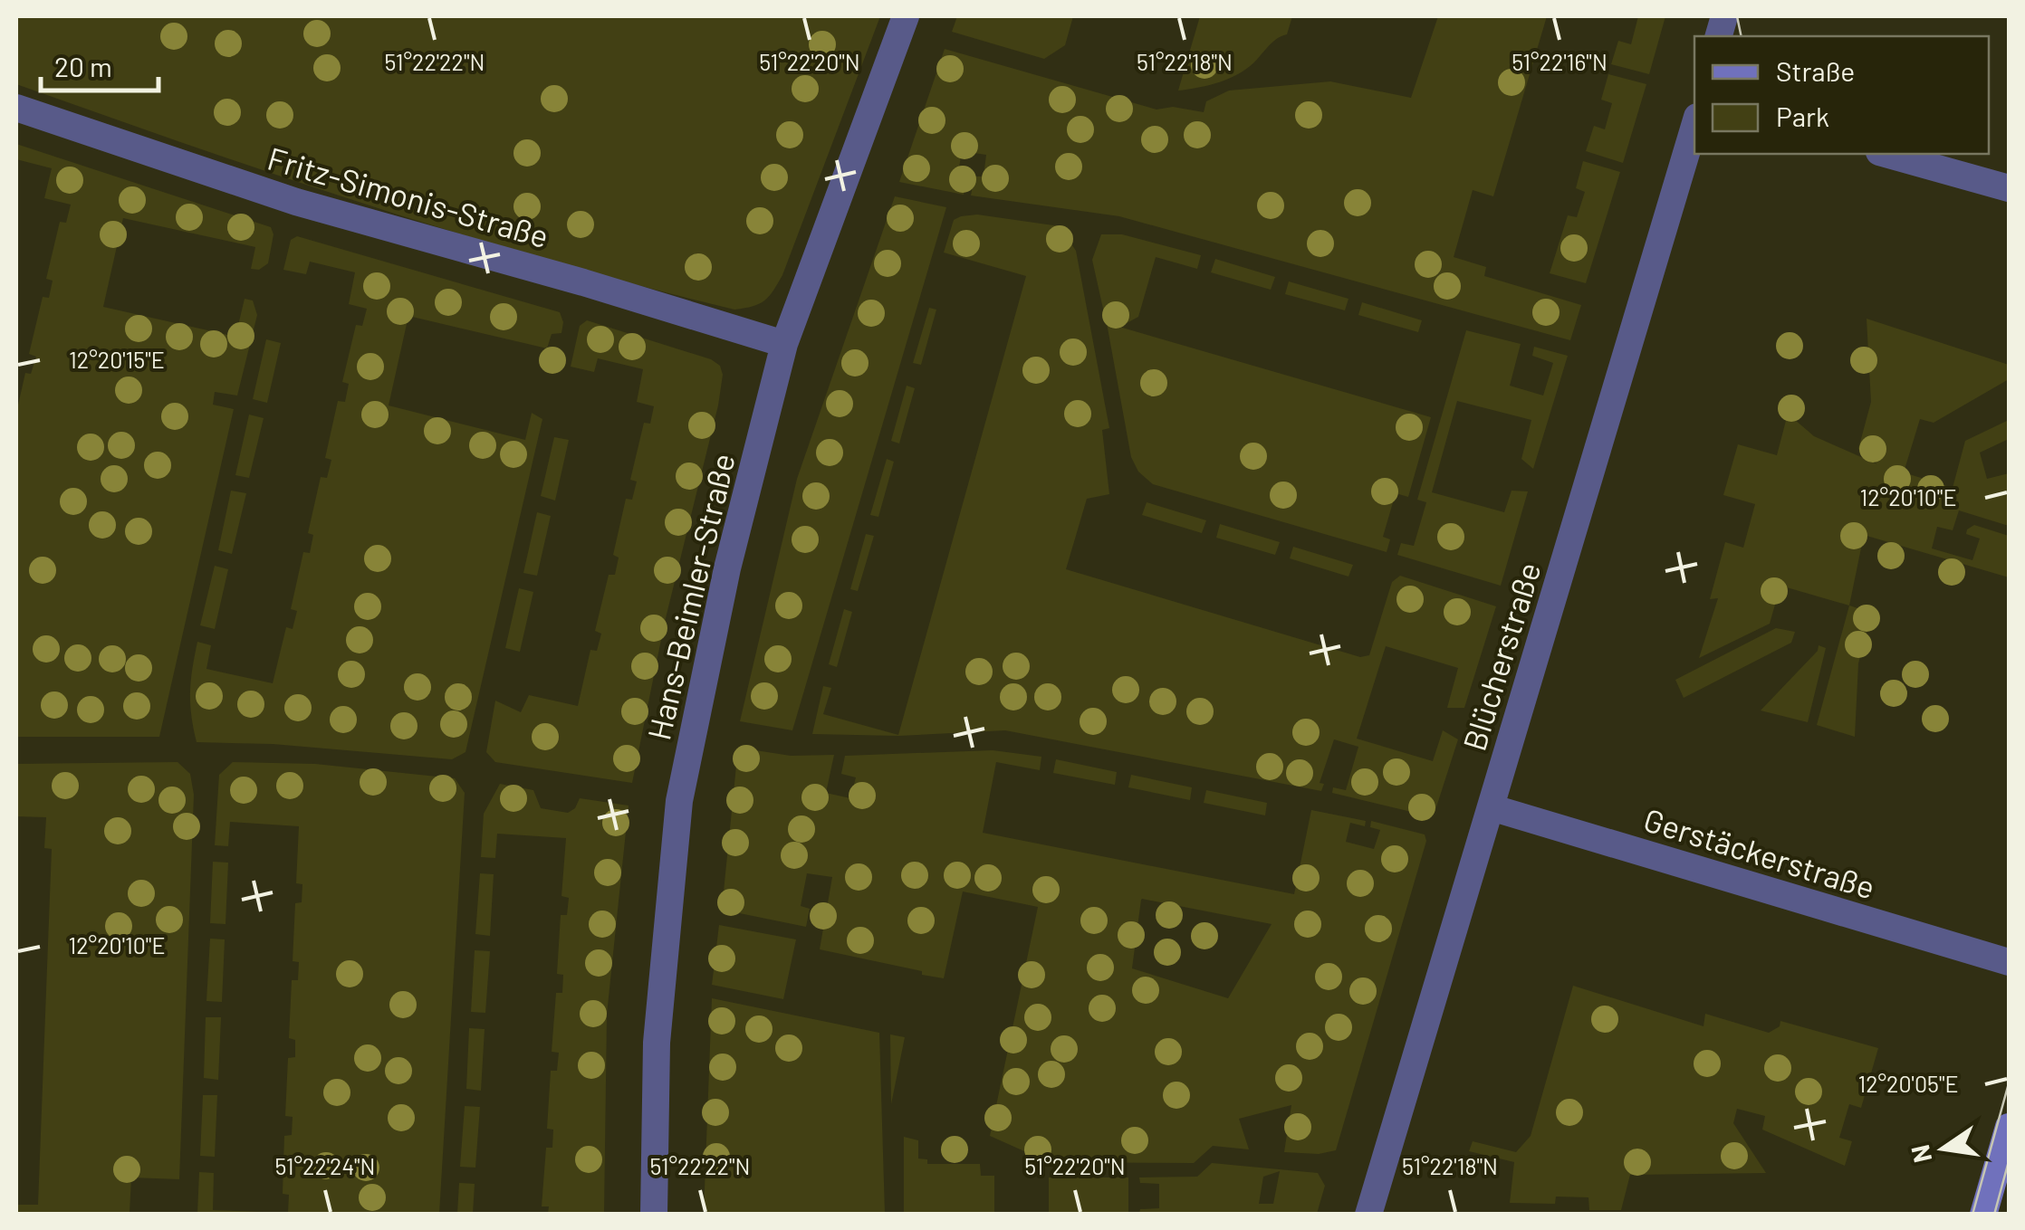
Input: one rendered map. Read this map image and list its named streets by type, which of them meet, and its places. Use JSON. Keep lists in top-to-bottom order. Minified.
{"streets":{"street":["Fritz-Simonis-Straße","Hans-Beimler-Straße","Blücherstraße","Gerstäckerstraße"]},"crossings":[["Fritz-Simonis-Straße","Hans-Beimler-Straße"],["Blücherstraße","Gerstäckerstraße"]],"legend":["Straße","Park"],"scale_bar":"20 m","north":"left","coordinates":["51°22'22\"N","51°22'20\"N","51°22'18\"N","51°22'16\"N","12°20'15\"E","12°20'10\"E","12°20'05\"E","51°22'24\"N"]}
